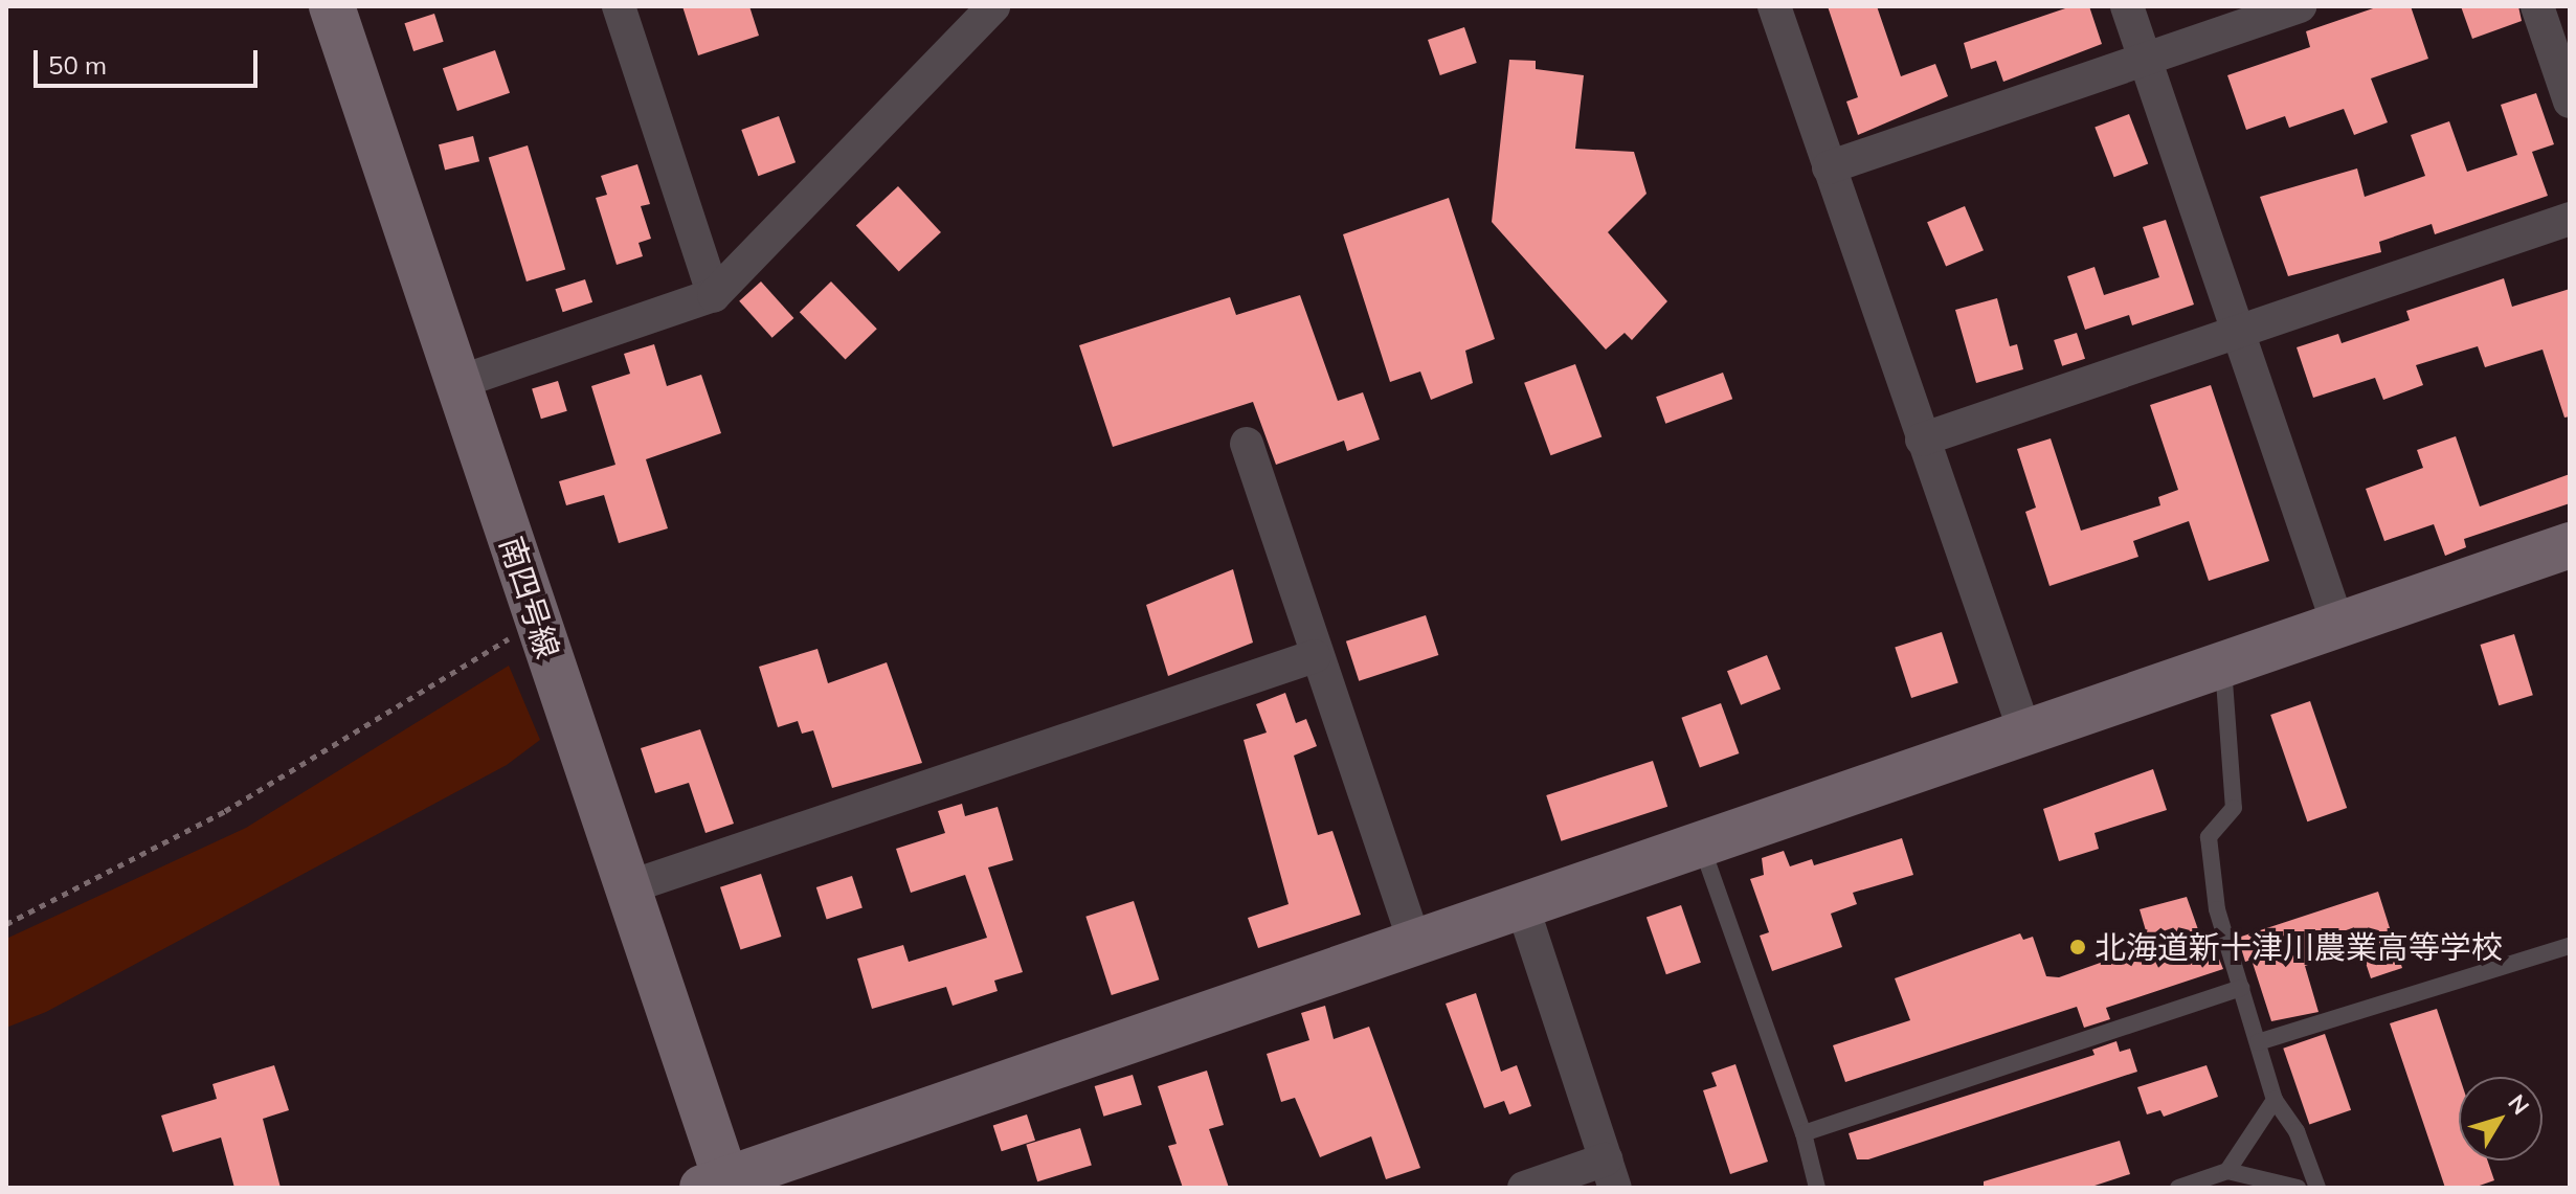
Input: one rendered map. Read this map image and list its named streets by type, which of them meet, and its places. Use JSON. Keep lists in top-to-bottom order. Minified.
{"streets":{"street":["南四号線"]},"places":["北海道新十津川農業高等学校"],"scale_bar":"50 m","north":"top right"}
